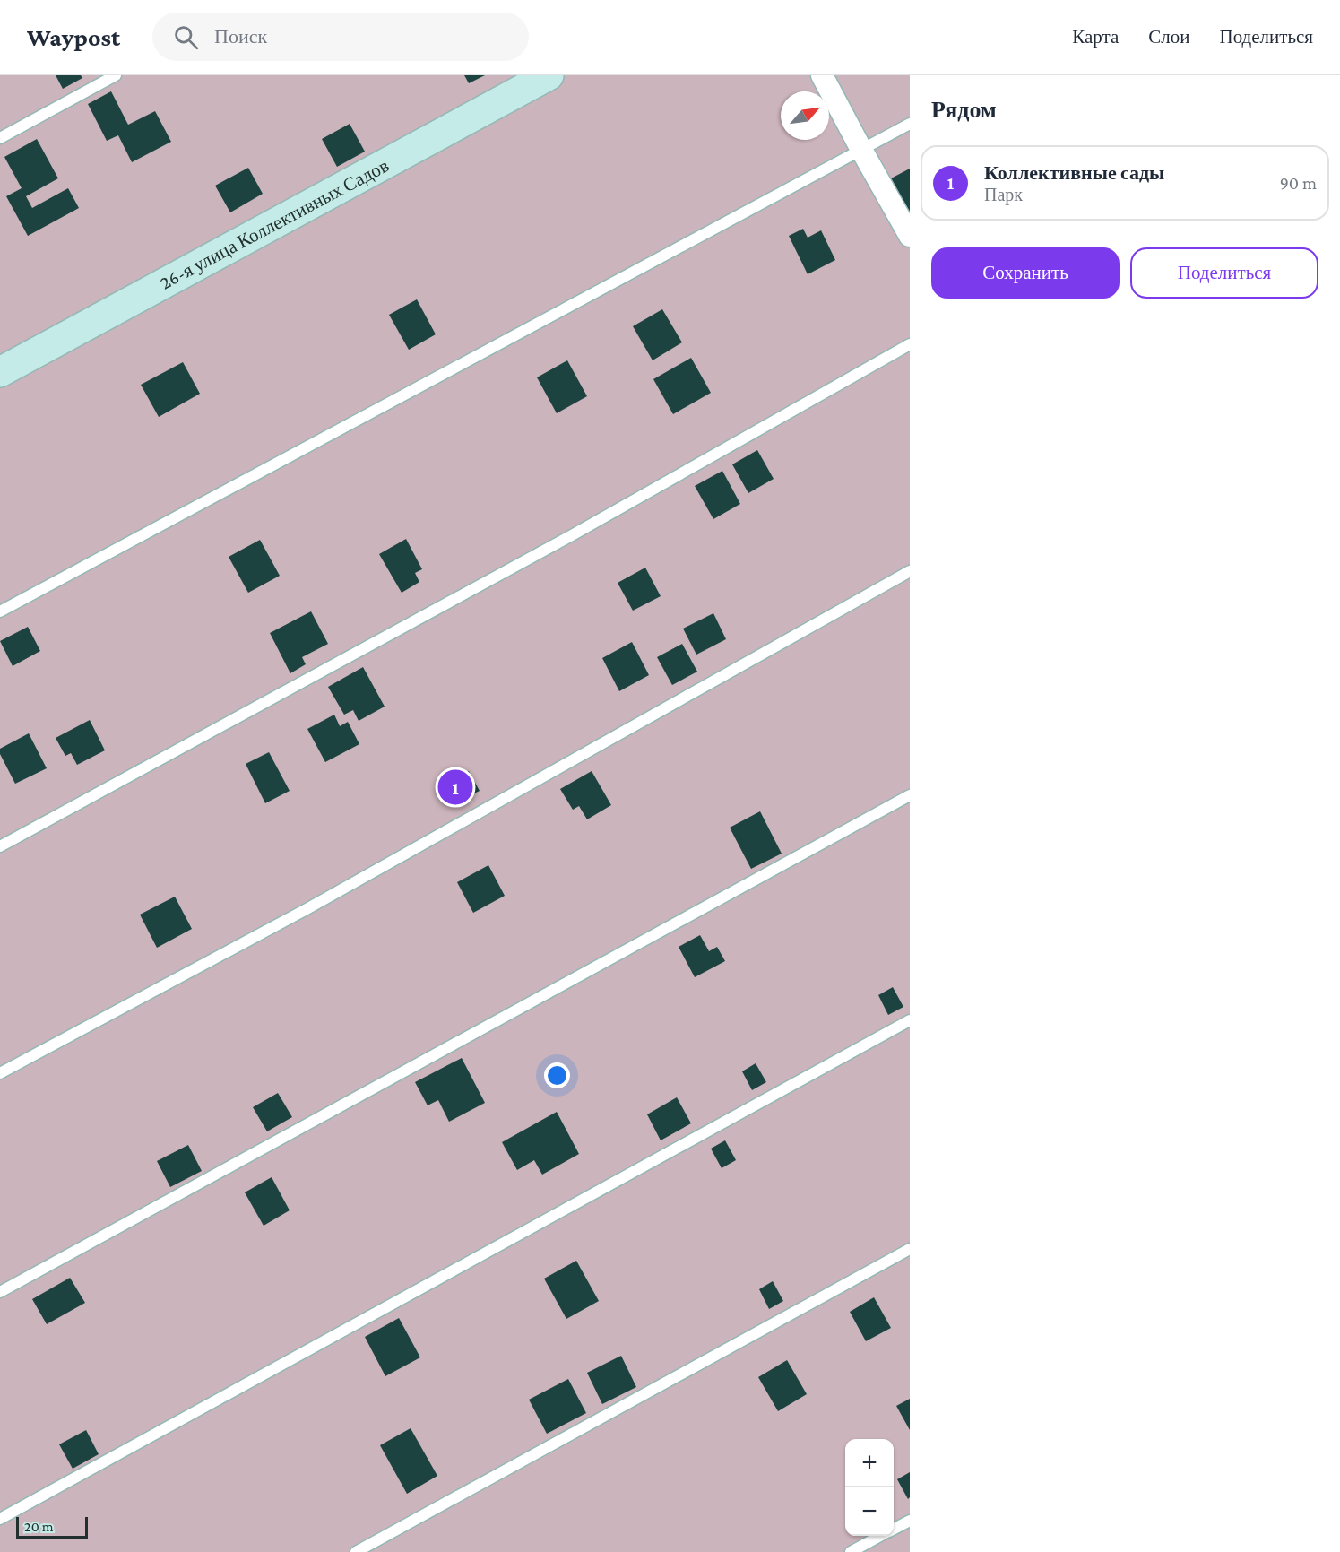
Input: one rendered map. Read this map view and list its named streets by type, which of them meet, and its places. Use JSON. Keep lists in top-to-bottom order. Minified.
{"streets":{"main road":["26-я улица Коллективных Садов"]},"scale_bar":"20 m","north":"top right","page":{"header":"Waypost","search":"Поиск","nav":["Карта","Слои","Поделиться"],"heading":"Рядом","list":[{"mark":"1","name":"Коллективные сады","note":"Парк","value":"90 m"}],"buttons":["Сохранить","Поделиться"],"pins":"1","map_buttons":["+","−"],"scale":"20 m"}}
